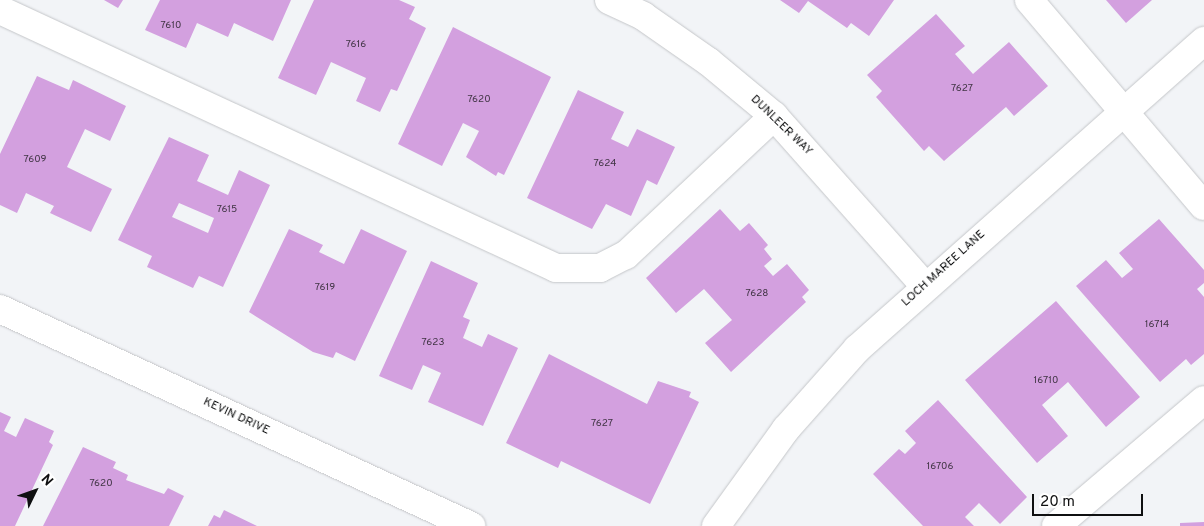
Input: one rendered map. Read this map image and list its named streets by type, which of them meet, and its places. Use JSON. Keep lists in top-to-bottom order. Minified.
{"streets":{"street":["DUNLEER WAY","LOCH MAREE LANE","KEVIN DRIVE"]},"crossings":[["DUNLEER WAY","LOCH MAREE LANE"]],"house_numbers":["7610","7616","7627","7620","7609","7624","7615","7619","7628","16714","7623","16710","7627","16706","7620"],"scale_bar":"20 m","north":"top right"}
